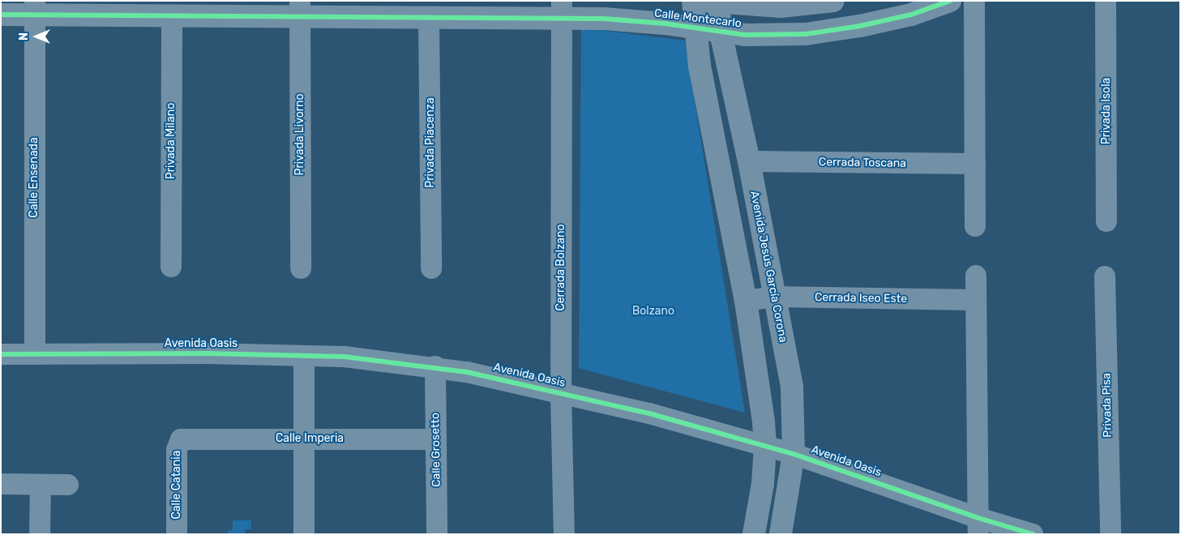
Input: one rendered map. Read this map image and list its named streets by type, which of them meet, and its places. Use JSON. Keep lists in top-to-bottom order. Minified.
{"streets":{"street":["Calle Montecarlo","Privada Isola","Privada Livorno","Privada Milano","Privada Piacenza","Cerrada Toscana","Calle Ensenada","Avenida Jesús García Corona","Cerrada Bolzano","Cerrada Iseo Este","Avenida Oasis","Privada Pisa","Calle Imperia","Calle Grosetto","Calle Catania"]},"crossings":[["Calle Montecarlo","Privada Livorno"],["Calle Montecarlo","Privada Milano"],["Calle Montecarlo","Privada Piacenza"],["Calle Montecarlo","Calle Ensenada"],["Calle Montecarlo","Avenida Jesús García Corona"],["Calle Montecarlo","Cerrada Bolzano"],["Cerrada Toscana","Avenida Jesús García Corona"],["Calle Ensenada","Avenida Oasis"],["Avenida Jesús García Corona","Cerrada Iseo Este"],["Avenida Jesús García Corona","Avenida Oasis"],["Cerrada Bolzano","Avenida Oasis"],["Avenida Oasis","Calle Grosetto"],["Calle Imperia","Calle Grosetto"],["Calle Imperia","Calle Catania"]],"parks":["Bolzano"],"north":"left"}
